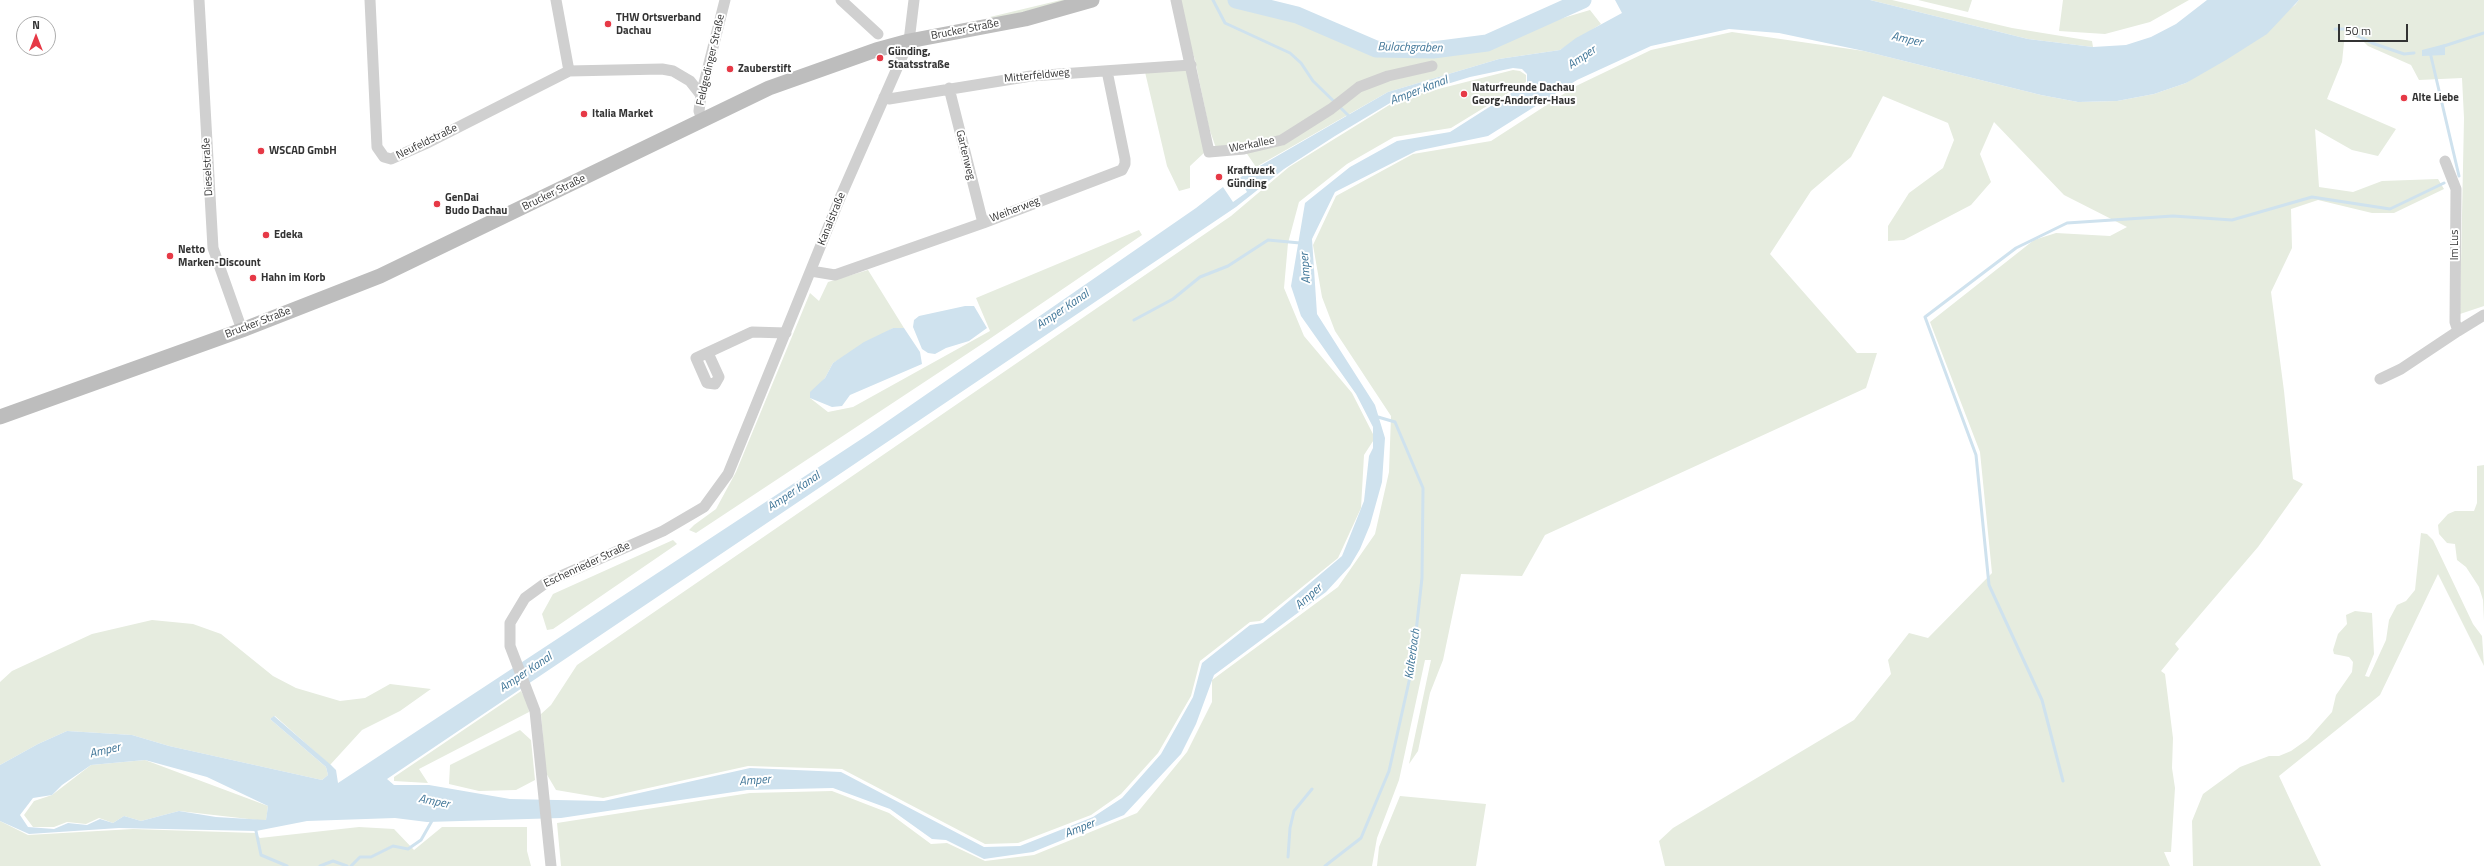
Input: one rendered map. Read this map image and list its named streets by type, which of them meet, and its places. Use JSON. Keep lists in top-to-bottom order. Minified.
{"streets":{"main road":["Brucker Straße"],"street":["Feldgedinger Straße","Mitterfeldweg","Neufeldstraße","Werkallee","Gartenweg","Dieselstraße","Weiherweg","Kanalstraße","Im Lus","Eschenrieder Straße"]},"crossings":[["Brucker Straße","Feldgedinger Straße"],["Brucker Straße","Dieselstraße"],["Brucker Straße","Kanalstraße"],["Feldgedinger Straße","Neufeldstraße"],["Mitterfeldweg","Werkallee"],["Mitterfeldweg","Gartenweg"],["Mitterfeldweg","Weiherweg"],["Mitterfeldweg","Kanalstraße"],["Gartenweg","Weiherweg"],["Weiherweg","Kanalstraße"],["Kanalstraße","Eschenrieder Straße"]],"water":["Amper","Bulachgraben","Amper Kanal","Kalterbach"],"places":["THW Ortsverband Dachau","Günding, Staatsstraße","Zauberstift","Naturfreunde Dachau Georg-Andorfer-Haus","Alte Liebe","Italia Market","WSCAD GmbH","Kraftwerk Günding","GenDai Budo Dachau","Edeka","Netto Marken-Discount","Hahn im Korb"],"scale_bar":"50 m","north":"top"}
